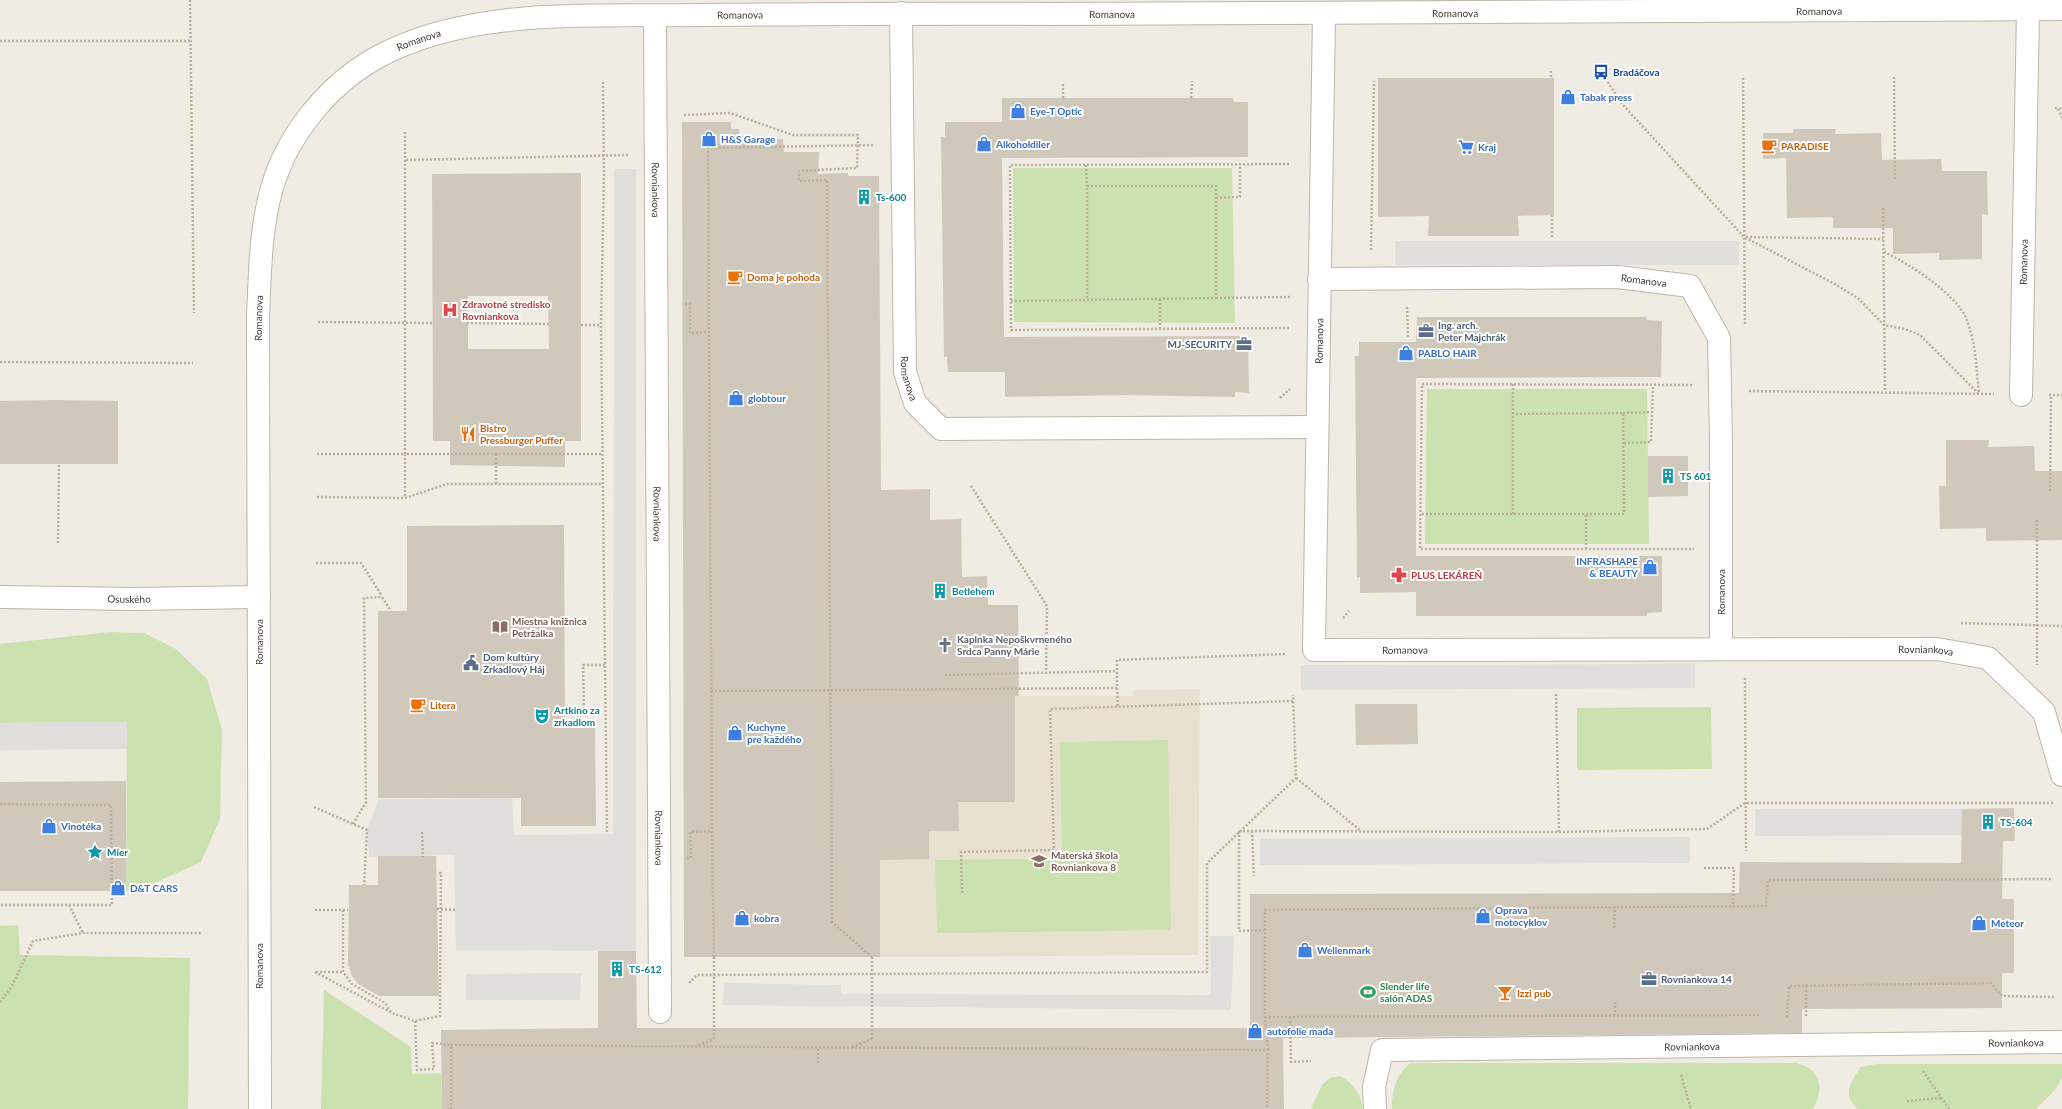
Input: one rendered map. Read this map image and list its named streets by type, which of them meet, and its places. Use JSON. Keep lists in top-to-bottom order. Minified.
{"streets":{"street":["Romanova","Rovniankova","Osuského"]},"crossings":[["Romanova","Rovniankova"],["Romanova","Osuského"]],"places":{"bus stop":["Bradáčova"],"shop":["Tabak press","Eye-T Optic","H&S Garage","Alkoholdiler","PABLO HAIR","globtour","INFRASHAPE & BEAUTY","Kuchyne pre každého","Vinotéka","D&T CARS","Oprava motocyklov","kobra","Meteor","Wellenmark","autofolie mada"],"cafe":["PARADISE","Doma je pohoda","Litera"],"supermarket":["Kraj"],"building":["Ts-600","TS 601","Betlehem","TS-604","TS-612"],"hospital":["Zdravotné stredisko Rovniankova"],"office":["Ing. arch. Peter Majchrák","MJ-SECURITY","Rovniankova 14"],"restaurant":["Bistro Pressburger Puffer"],"pharmacy":["PLUS LEKÁREŇ"],"library":["Miestna knižnica Petržalka"],"church":["Kaplnka Nepoškvrneného Srdca Panny Márie"],"public building":["Dom kultúry Zrkadlový Háj"],"theatre":["Artkino za zrkadlom"],"place":["Mier"],"school or university":["Materská škola Rovniankova 8"],"sports":["Slender life salón ADAS"],"bar":["Izzi pub"]}}
